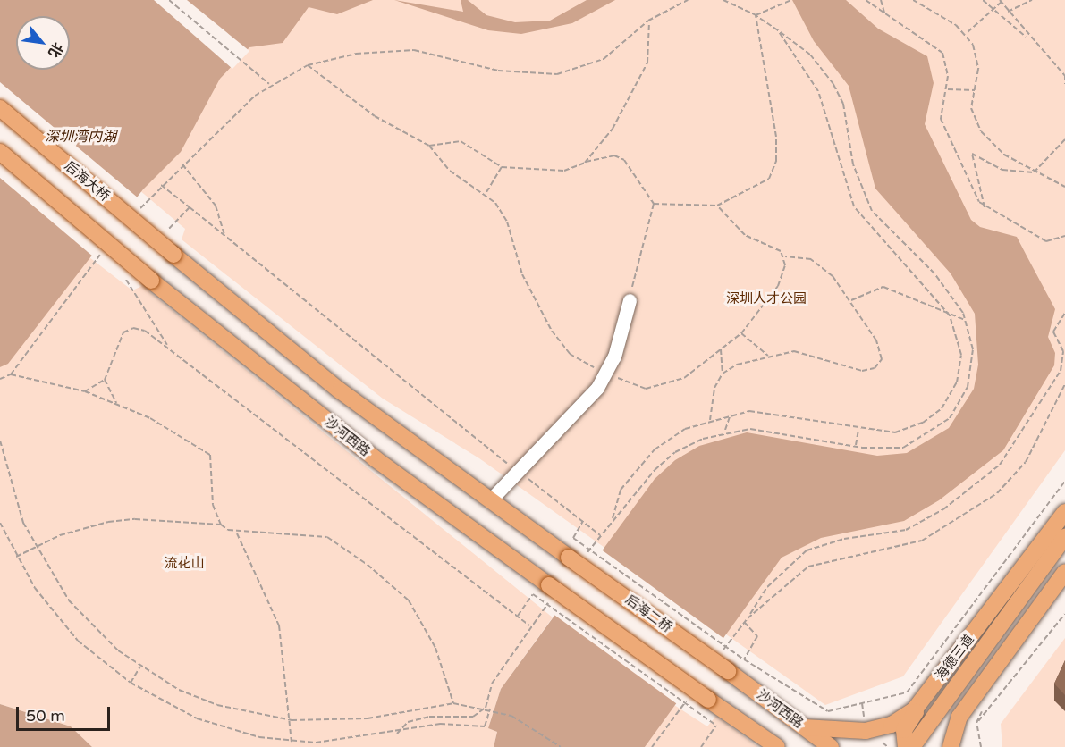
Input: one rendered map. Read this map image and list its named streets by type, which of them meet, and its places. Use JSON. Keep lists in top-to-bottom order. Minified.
{"streets":{"main road":["后海大桥","沙河西路","后海二桥","海德三道"]},"crossings":[["沙河西路","后海二桥"],["沙河西路","海德三道"]],"water":["深圳湾内湖"],"parks":["深圳人才公园","流花山"],"scale_bar":"50 m","north":"bottom right"}
